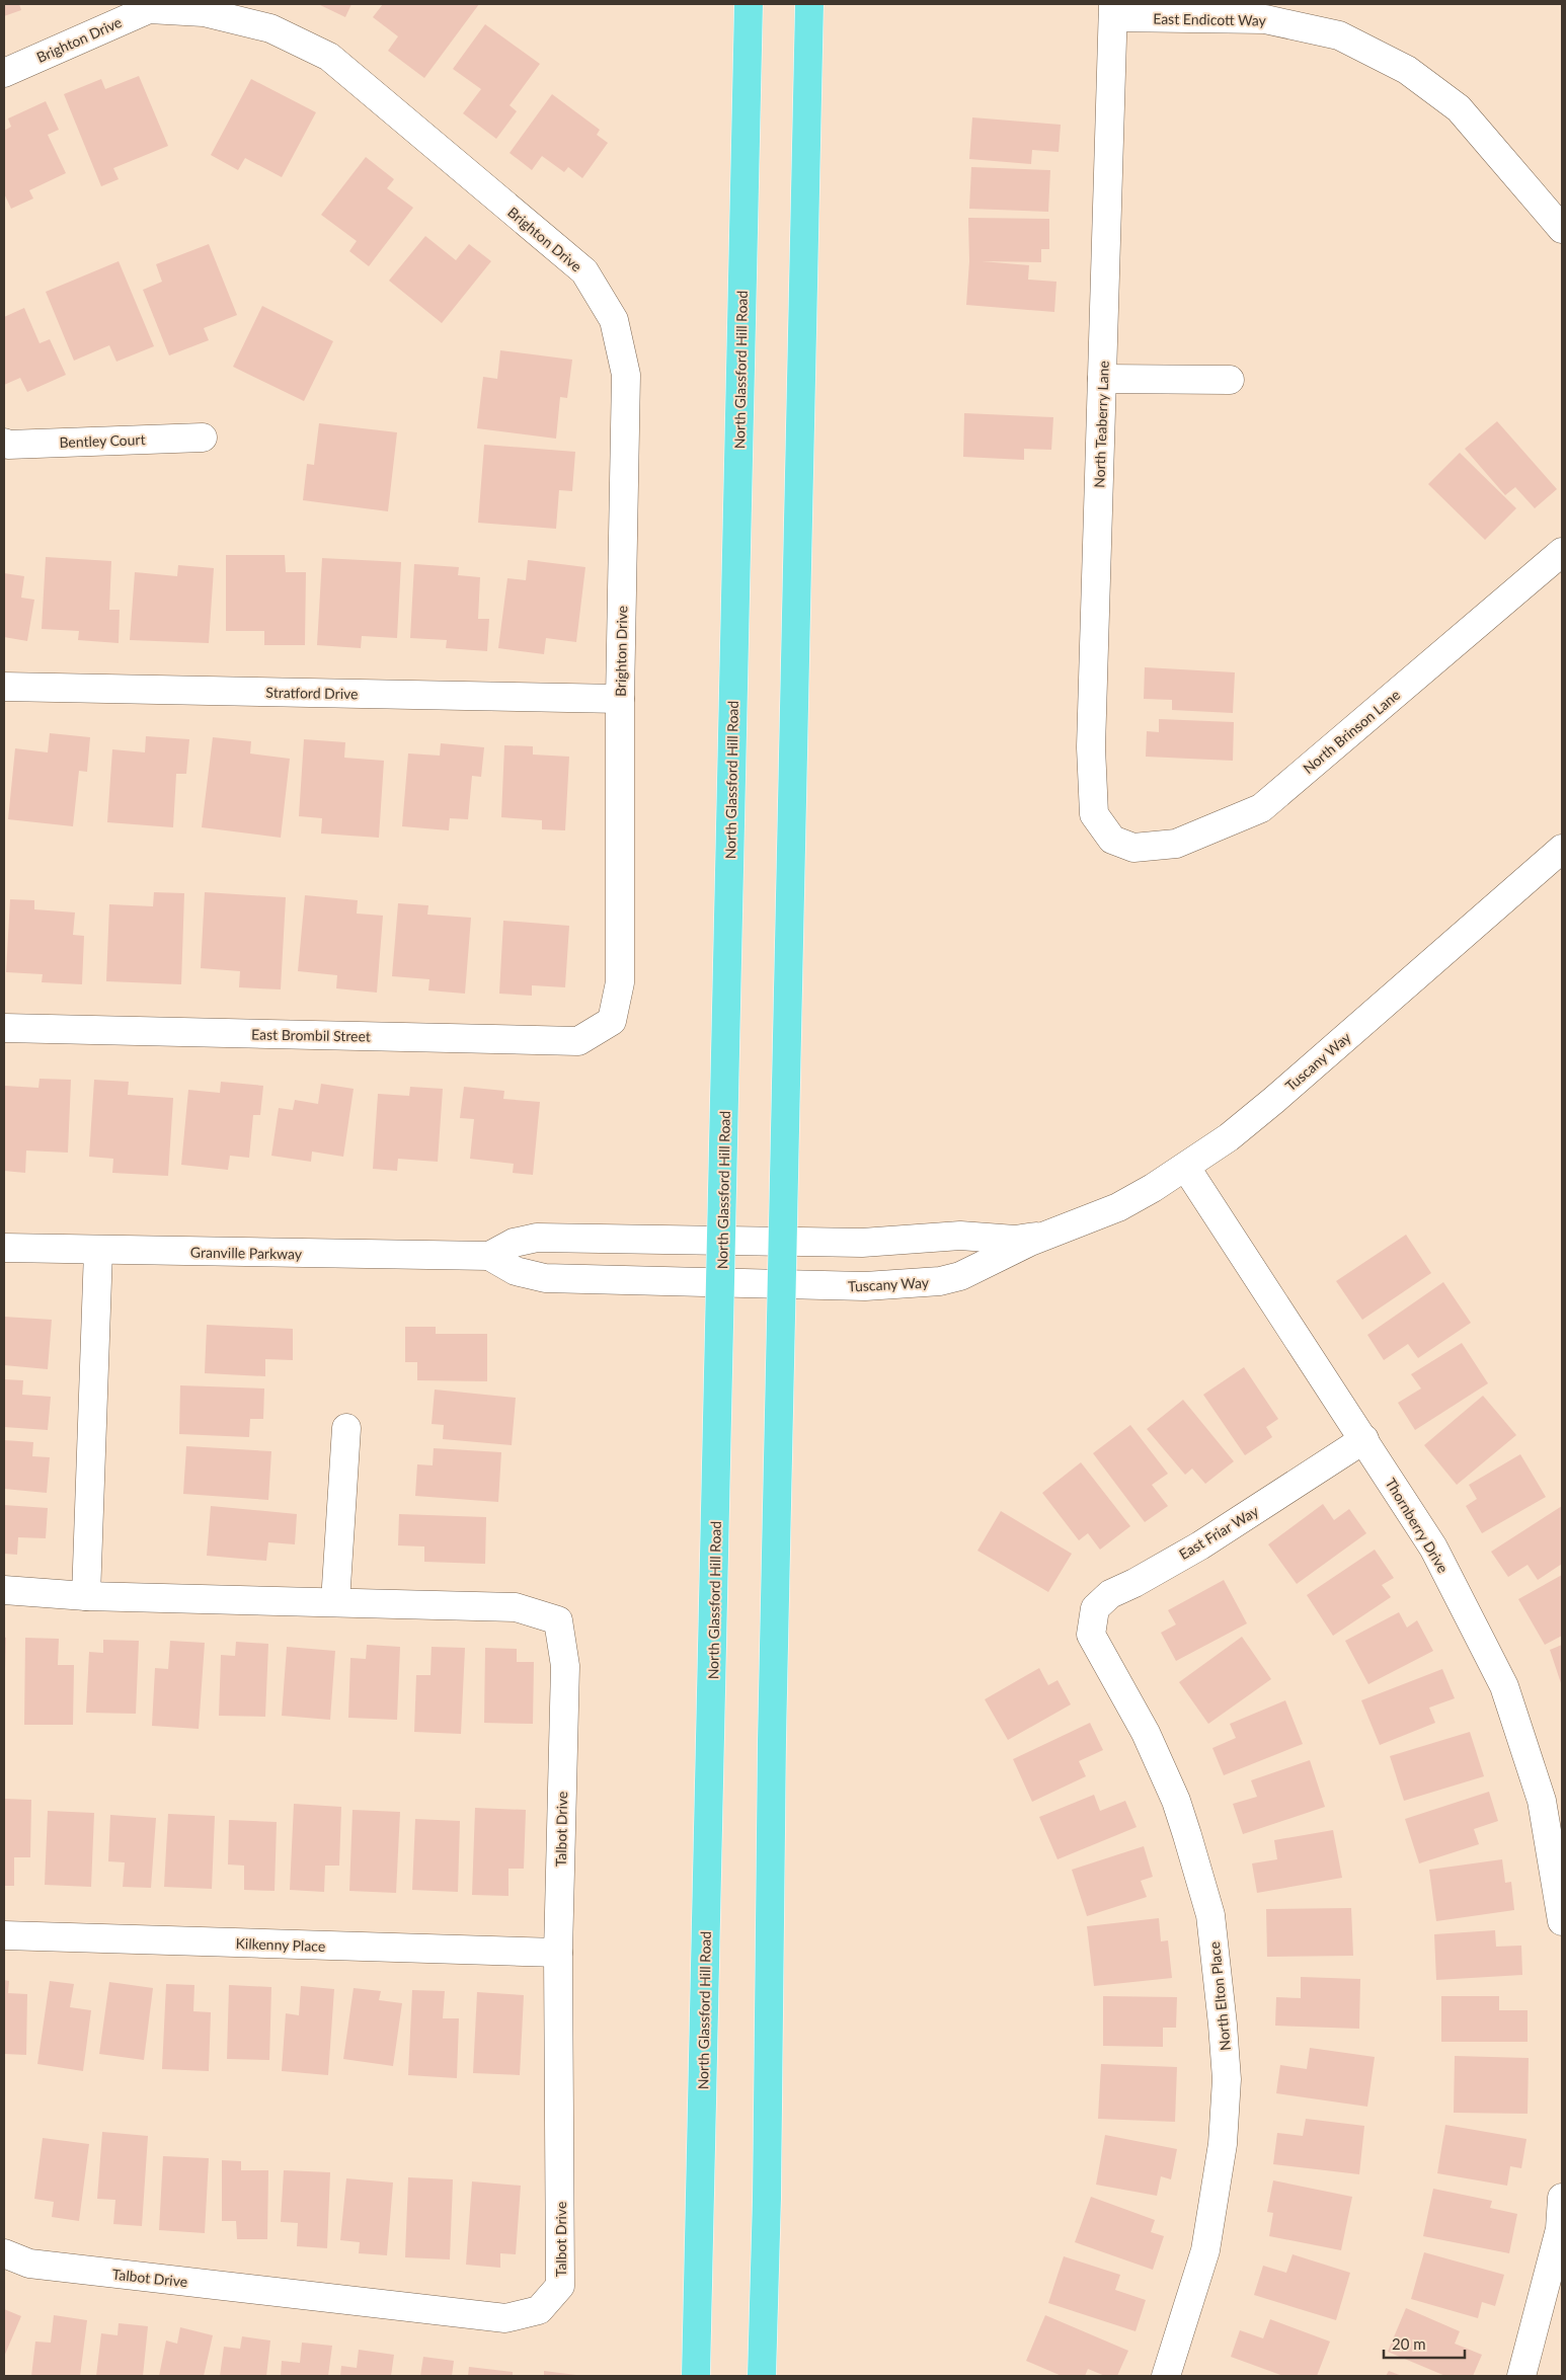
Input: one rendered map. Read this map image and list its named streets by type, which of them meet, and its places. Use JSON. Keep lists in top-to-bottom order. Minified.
{"streets":{"main road":["North Glassford Hill Road"],"street":["East Endicott Way","Brighton Drive","North Teaberry Lane","Bentley Court","Stratford Drive","North Brinson Lane","East Brombil Street","Tuscany Way","Granville Parkway","Thornberry Drive","East Friar Way","Talbot Drive","Kilkenny Place","North Elton Place"]},"crossings":[["East Endicott Way","North Teaberry Lane"],["Brighton Drive","Stratford Drive"],["Brighton Drive","East Brombil Street"],["North Glassford Hill Road","Tuscany Way"],["North Glassford Hill Road","Granville Parkway"],["North Teaberry Lane","North Brinson Lane"],["Tuscany Way","Granville Parkway"],["Tuscany Way","Thornberry Drive"],["Thornberry Drive","East Friar Way"],["East Friar Way","North Elton Place"],["Talbot Drive","Kilkenny Place"]],"scale_bar":"20 m"}
